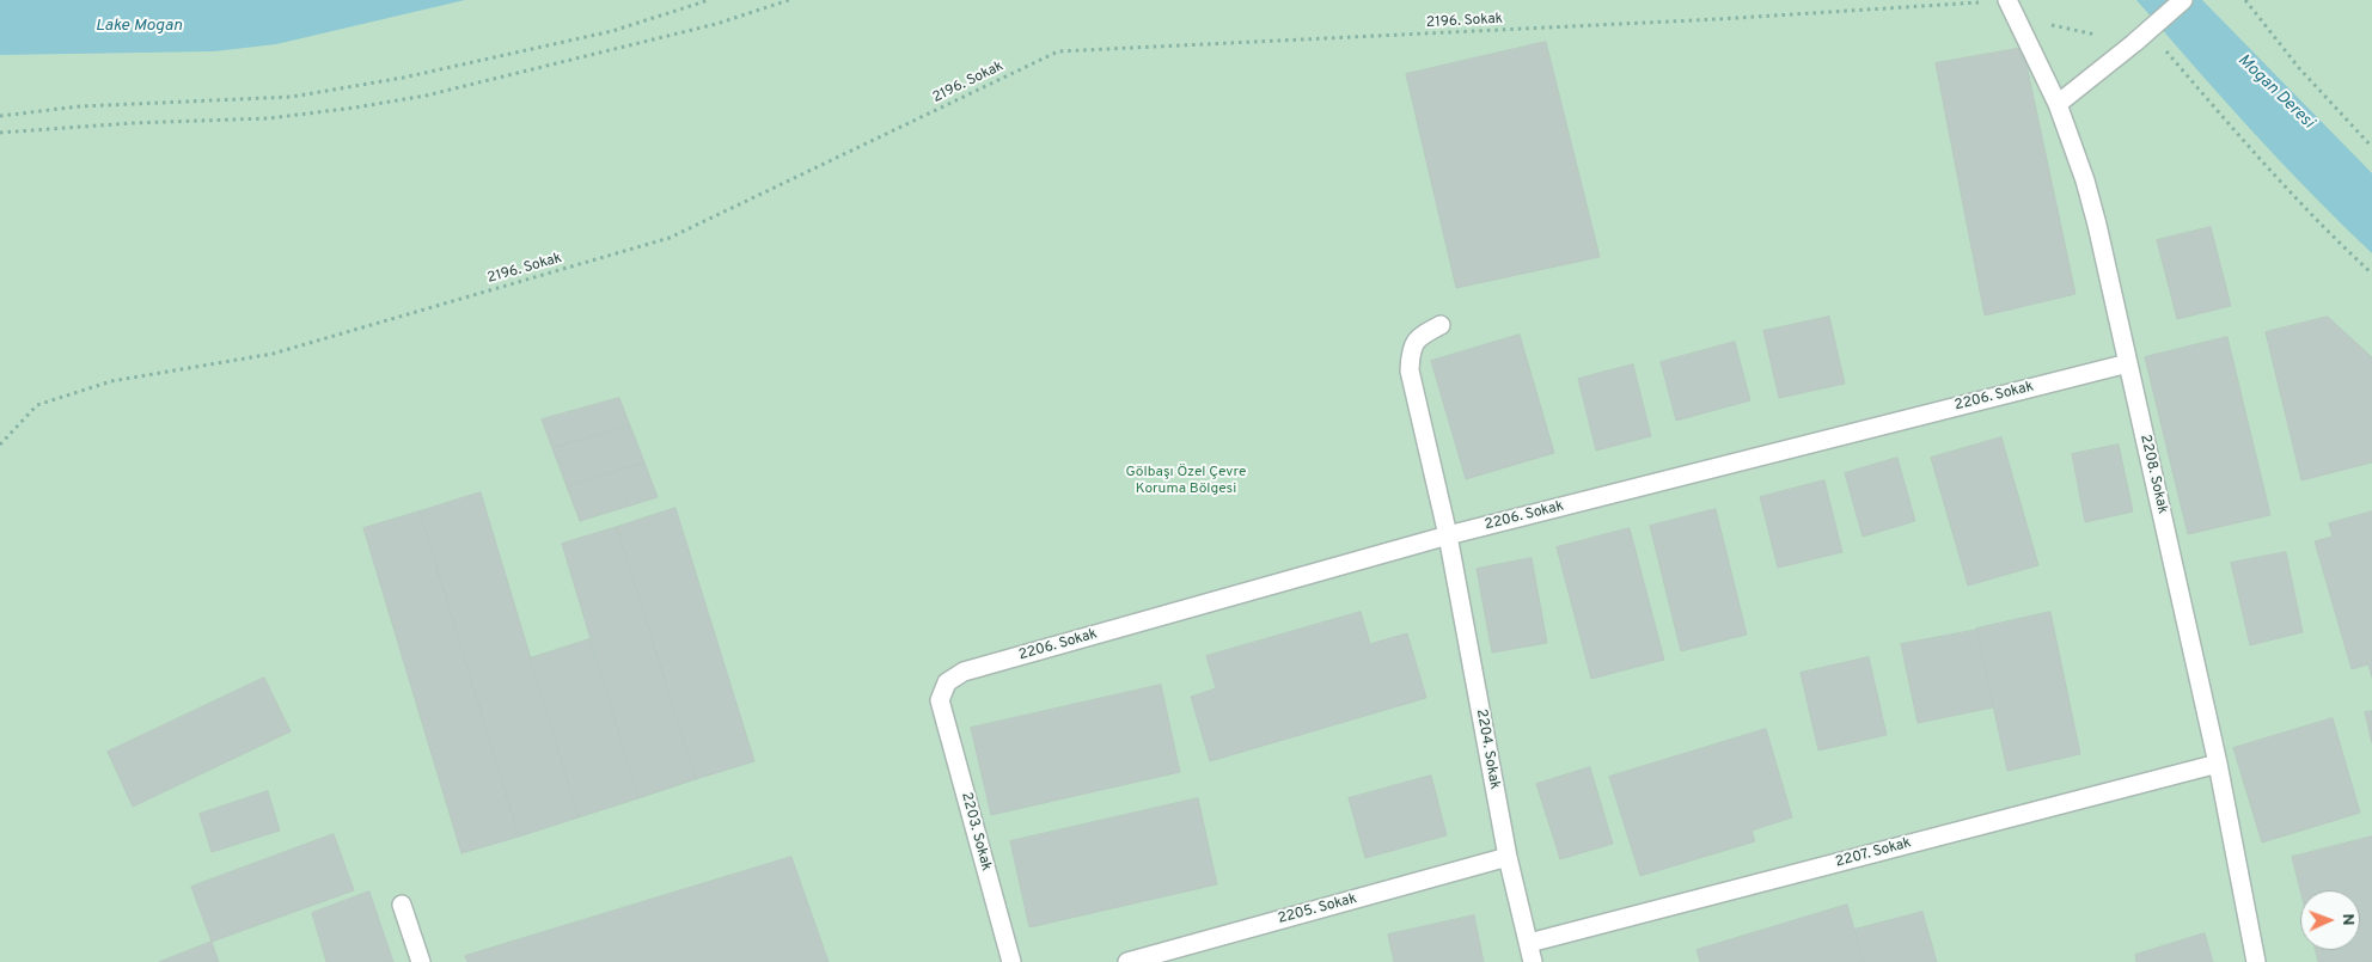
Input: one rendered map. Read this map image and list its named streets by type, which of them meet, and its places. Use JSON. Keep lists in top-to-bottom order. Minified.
{"streets":{"street":["2206. Sokak","2208. Sokak","2204. Sokak","2203. Sokak","2207. Sokak","2205. Sokak"],"path":["2196. Sokak"]},"crossings":[["2196. Sokak","2208. Sokak"],["2206. Sokak","2208. Sokak"],["2206. Sokak","2204. Sokak"],["2206. Sokak","2203. Sokak"],["2208. Sokak","2207. Sokak"],["2204. Sokak","2207. Sokak"],["2204. Sokak","2205. Sokak"]],"water":["Lake Mogan","Mogan Deresi"],"parks":["Gölbaşı Özel Çevre Koruma Bölgesi"],"north":"right"}
